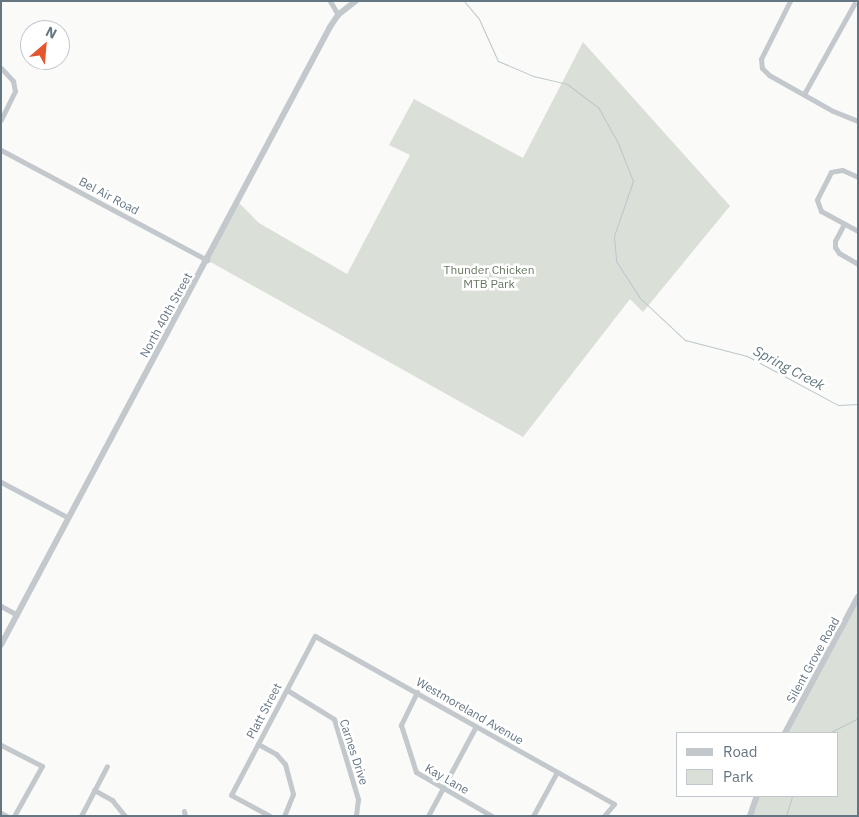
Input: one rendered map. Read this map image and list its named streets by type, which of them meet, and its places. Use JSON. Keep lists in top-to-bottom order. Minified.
{"streets":{"street":["Bel Air Road","North 40th Street","Silent Grove Road","Platt Street","Westmoreland Avenue","Carnes Drive","Kay Lane"]},"crossings":[["Bel Air Road","North 40th Street"],["Platt Street","Westmoreland Avenue"],["Platt Street","Carnes Drive"],["Westmoreland Avenue","Kay Lane"]],"water":["Spring Creek"],"parks":["Thunder Chicken MTB Park"],"legend":["Road","Park"],"north":"top right"}
